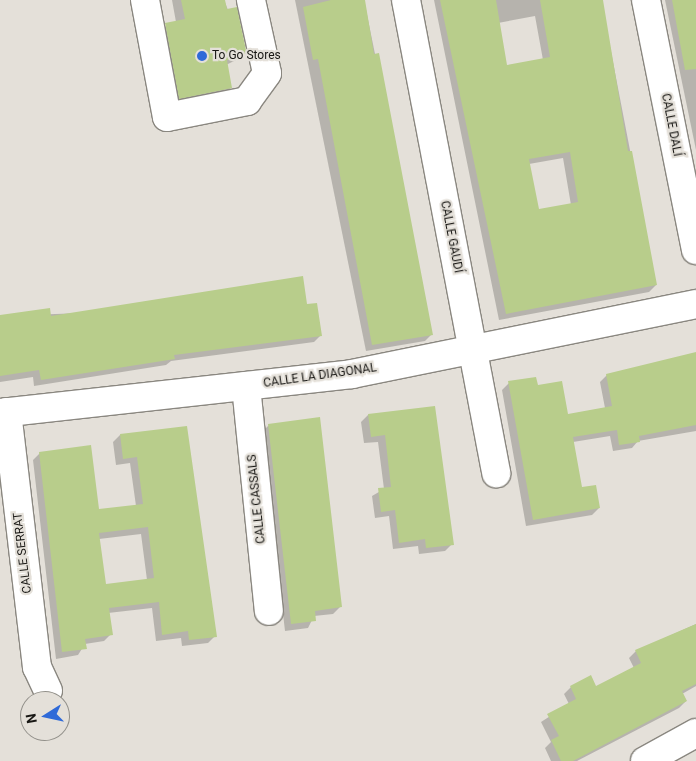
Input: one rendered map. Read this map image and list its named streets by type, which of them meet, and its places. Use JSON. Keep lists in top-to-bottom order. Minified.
{"streets":{"street":["CALLE DALÍ","CALLE GAUDÍ","CALLE LA DIAGONAL","CALLE CASSALS","CALLE SERRAT"]},"crossings":[["CALLE GAUDÍ","CALLE LA DIAGONAL"],["CALLE LA DIAGONAL","CALLE CASSALS"],["CALLE LA DIAGONAL","CALLE SERRAT"]],"places":["To Go Stores"],"north":"left"}
